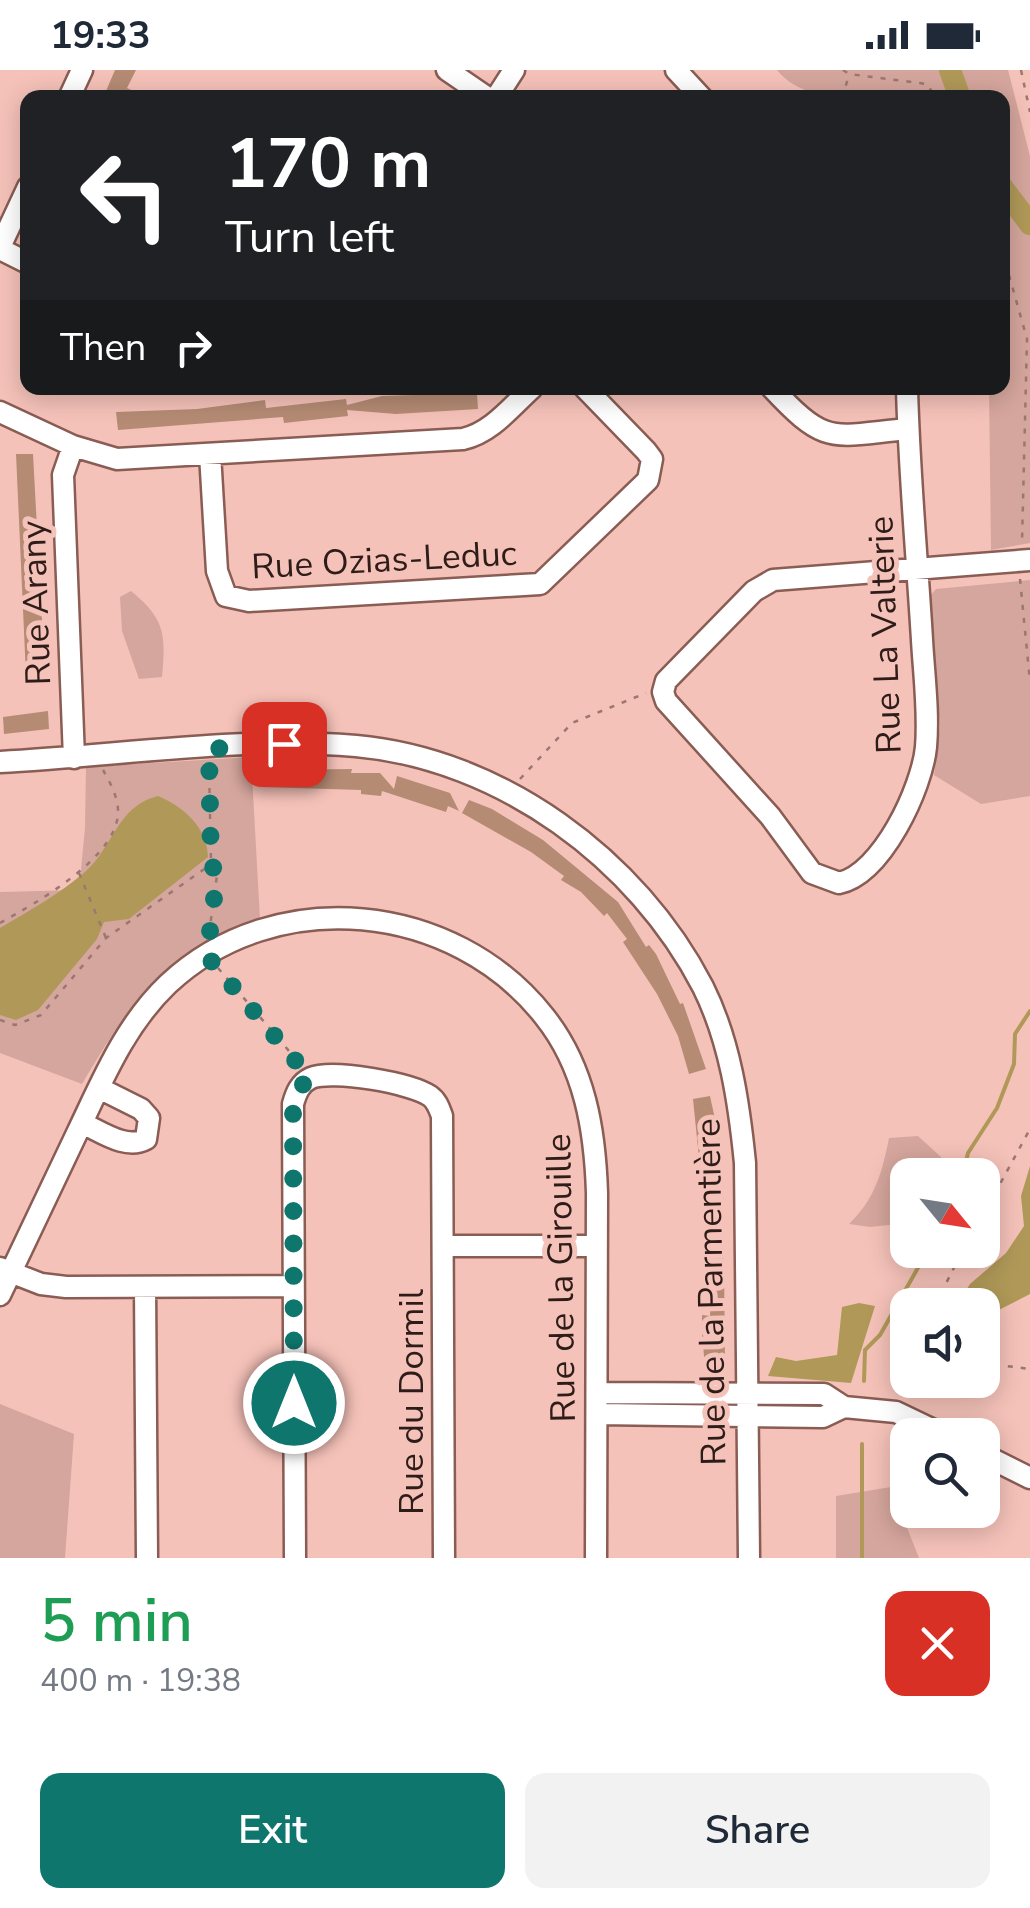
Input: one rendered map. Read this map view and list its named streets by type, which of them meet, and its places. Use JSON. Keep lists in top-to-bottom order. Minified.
{"streets":{"street":["Rue Ozias-Leduc","Rue Arany","Rue La Valterie","Rue de la Girouille","Rue de la Parmentière","Rue du Dormil"]},"crossings":[["Rue Arany","Rue de la Parmentière"]],"north":"bottom right","page":{"status":"19:33","turn":["170 m","Turn left"],"then":"Then","heading":["5 min","400 m · 19:38"],"buttons":["Exit","Share"]}}
